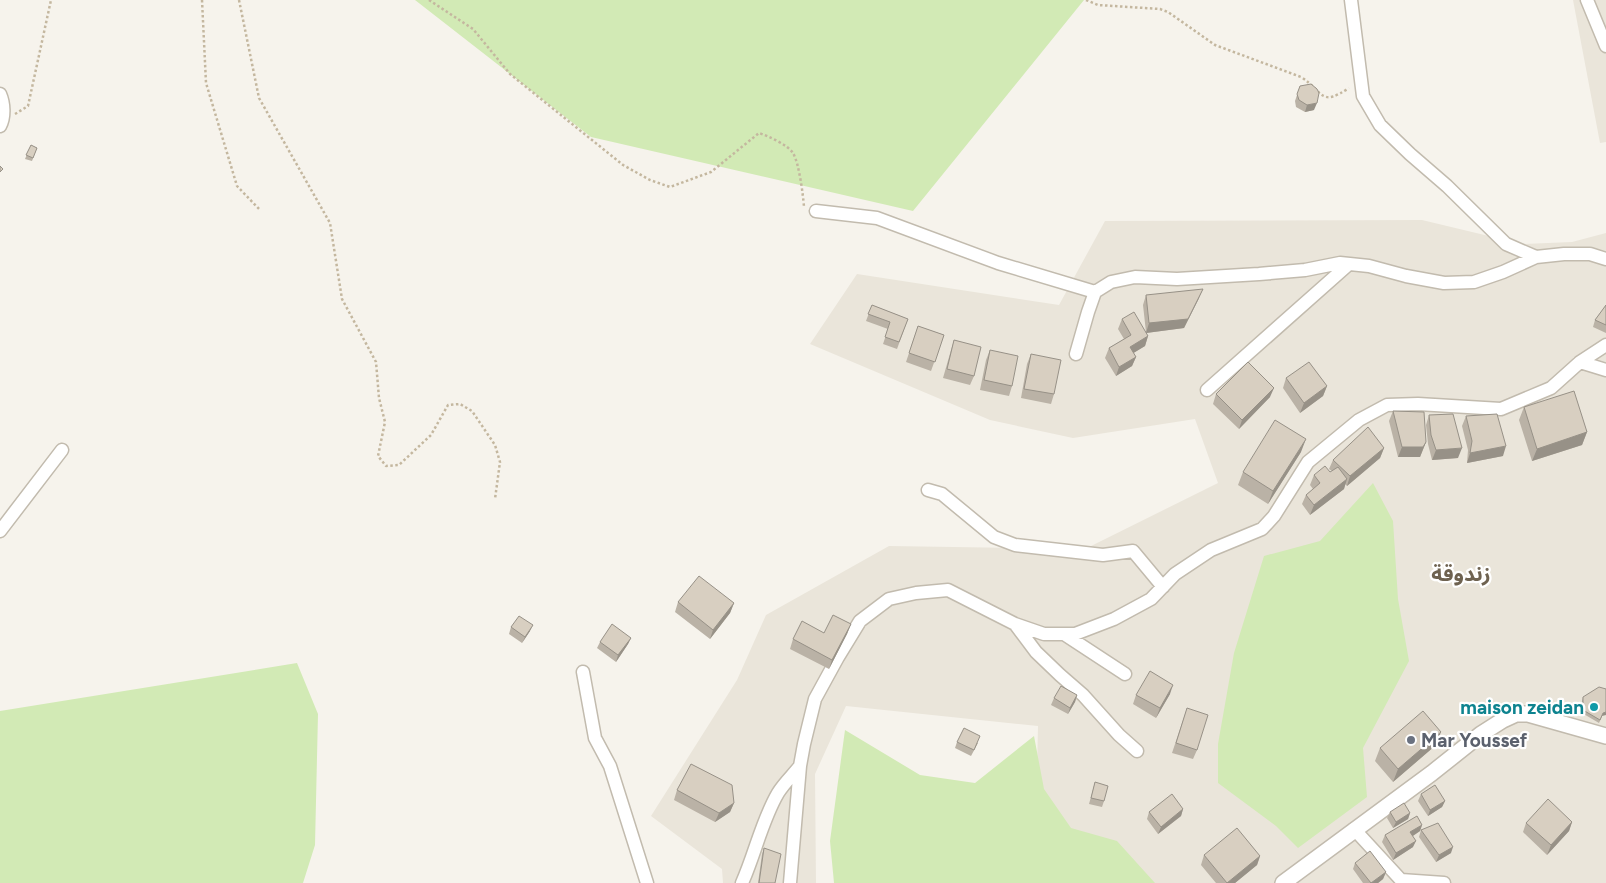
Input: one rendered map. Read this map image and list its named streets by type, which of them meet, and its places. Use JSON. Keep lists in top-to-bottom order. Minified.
{"districts":["زندوقة"],"places":["maison zeidan","Mar Youssef"]}
